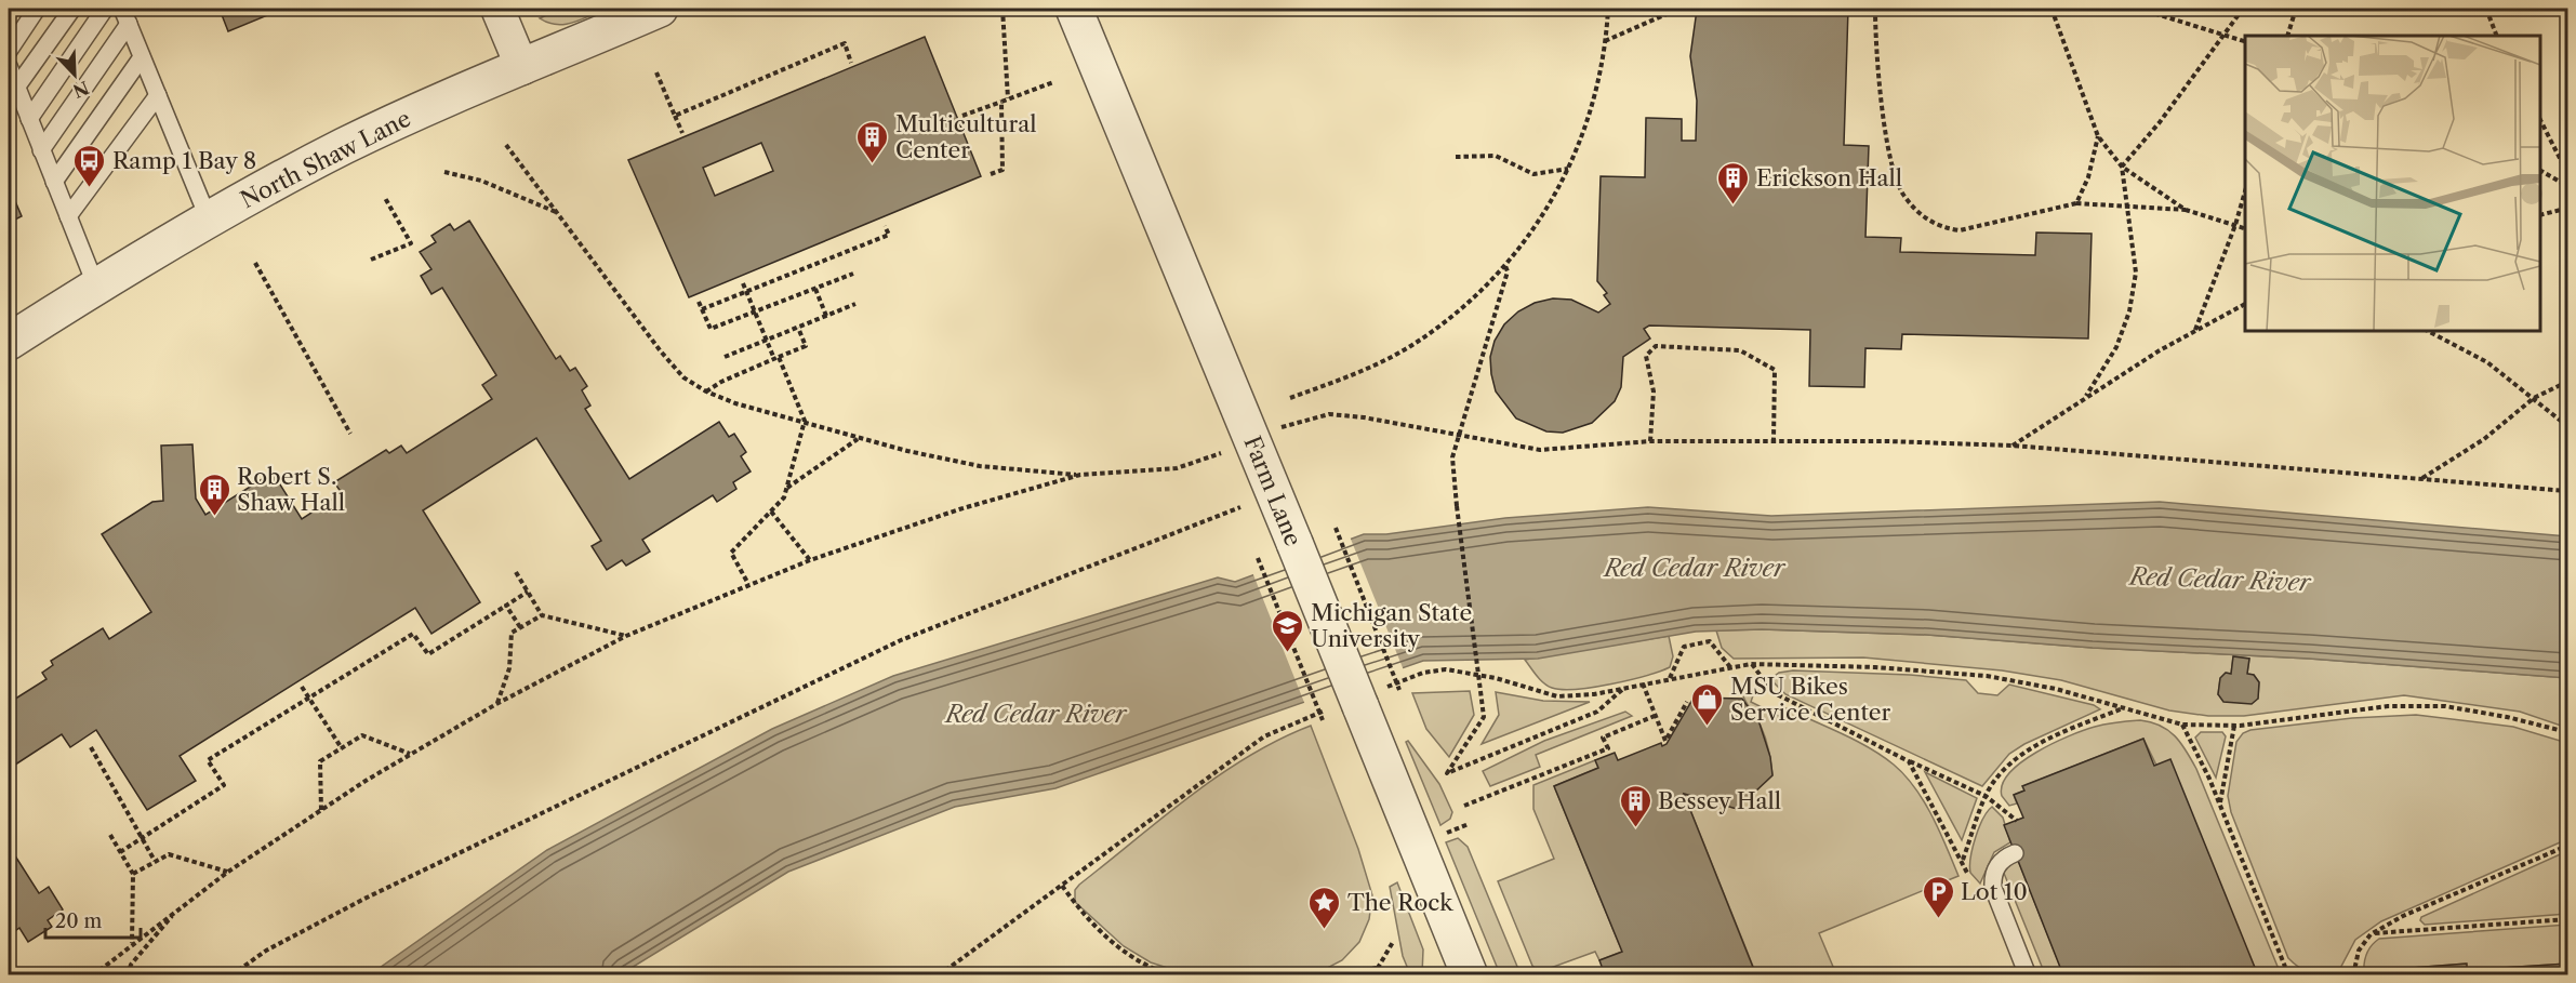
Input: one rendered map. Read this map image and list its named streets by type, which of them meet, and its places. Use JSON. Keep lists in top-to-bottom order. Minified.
{"streets":{"street":["North Shaw Lane","Farm Lane"]},"water":["Red Cedar River"],"places":{"building":["Multicultural Center","Erickson Hall","Robert S. Shaw Hall","Bessey Hall"],"bus stop":["Ramp 1 Bay 8"],"school or university":["Michigan State University"],"shop":["MSU Bikes Service Center"],"parking":["Lot 10"],"place":["The Rock"]},"scale_bar":"20 m","north":"bottom right"}
